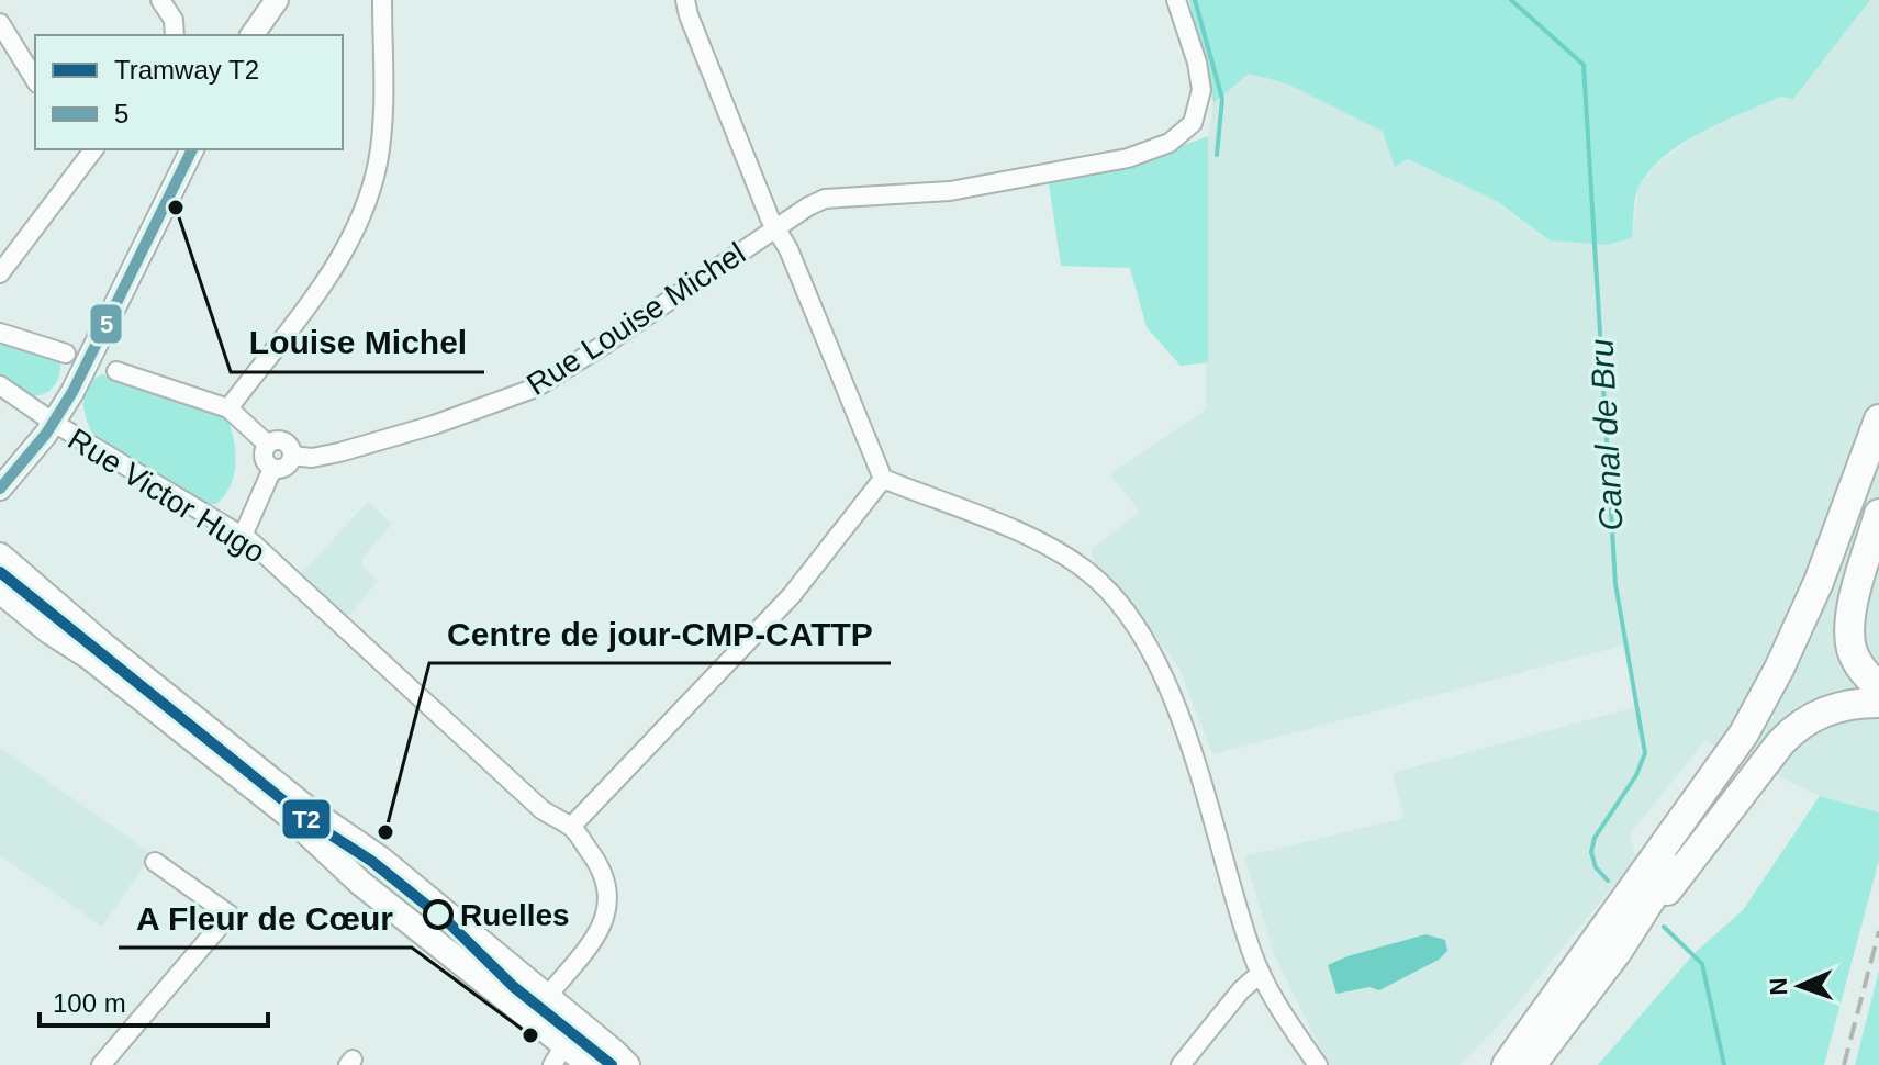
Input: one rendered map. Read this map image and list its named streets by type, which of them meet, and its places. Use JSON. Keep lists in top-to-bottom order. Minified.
{"streets":{"street":["Rue Louise Michel","Rue Victor Hugo"]},"water":["Canal de Bru"],"places":["Louise Michel","Centre de jour-CMP-CATTP","Ruelles","A Fleur de Cœur"],"lines":["transit line 5","tram line T2"],"legend":["Tramway T2","5"],"scale_bar":"100 m","north":"left"}
